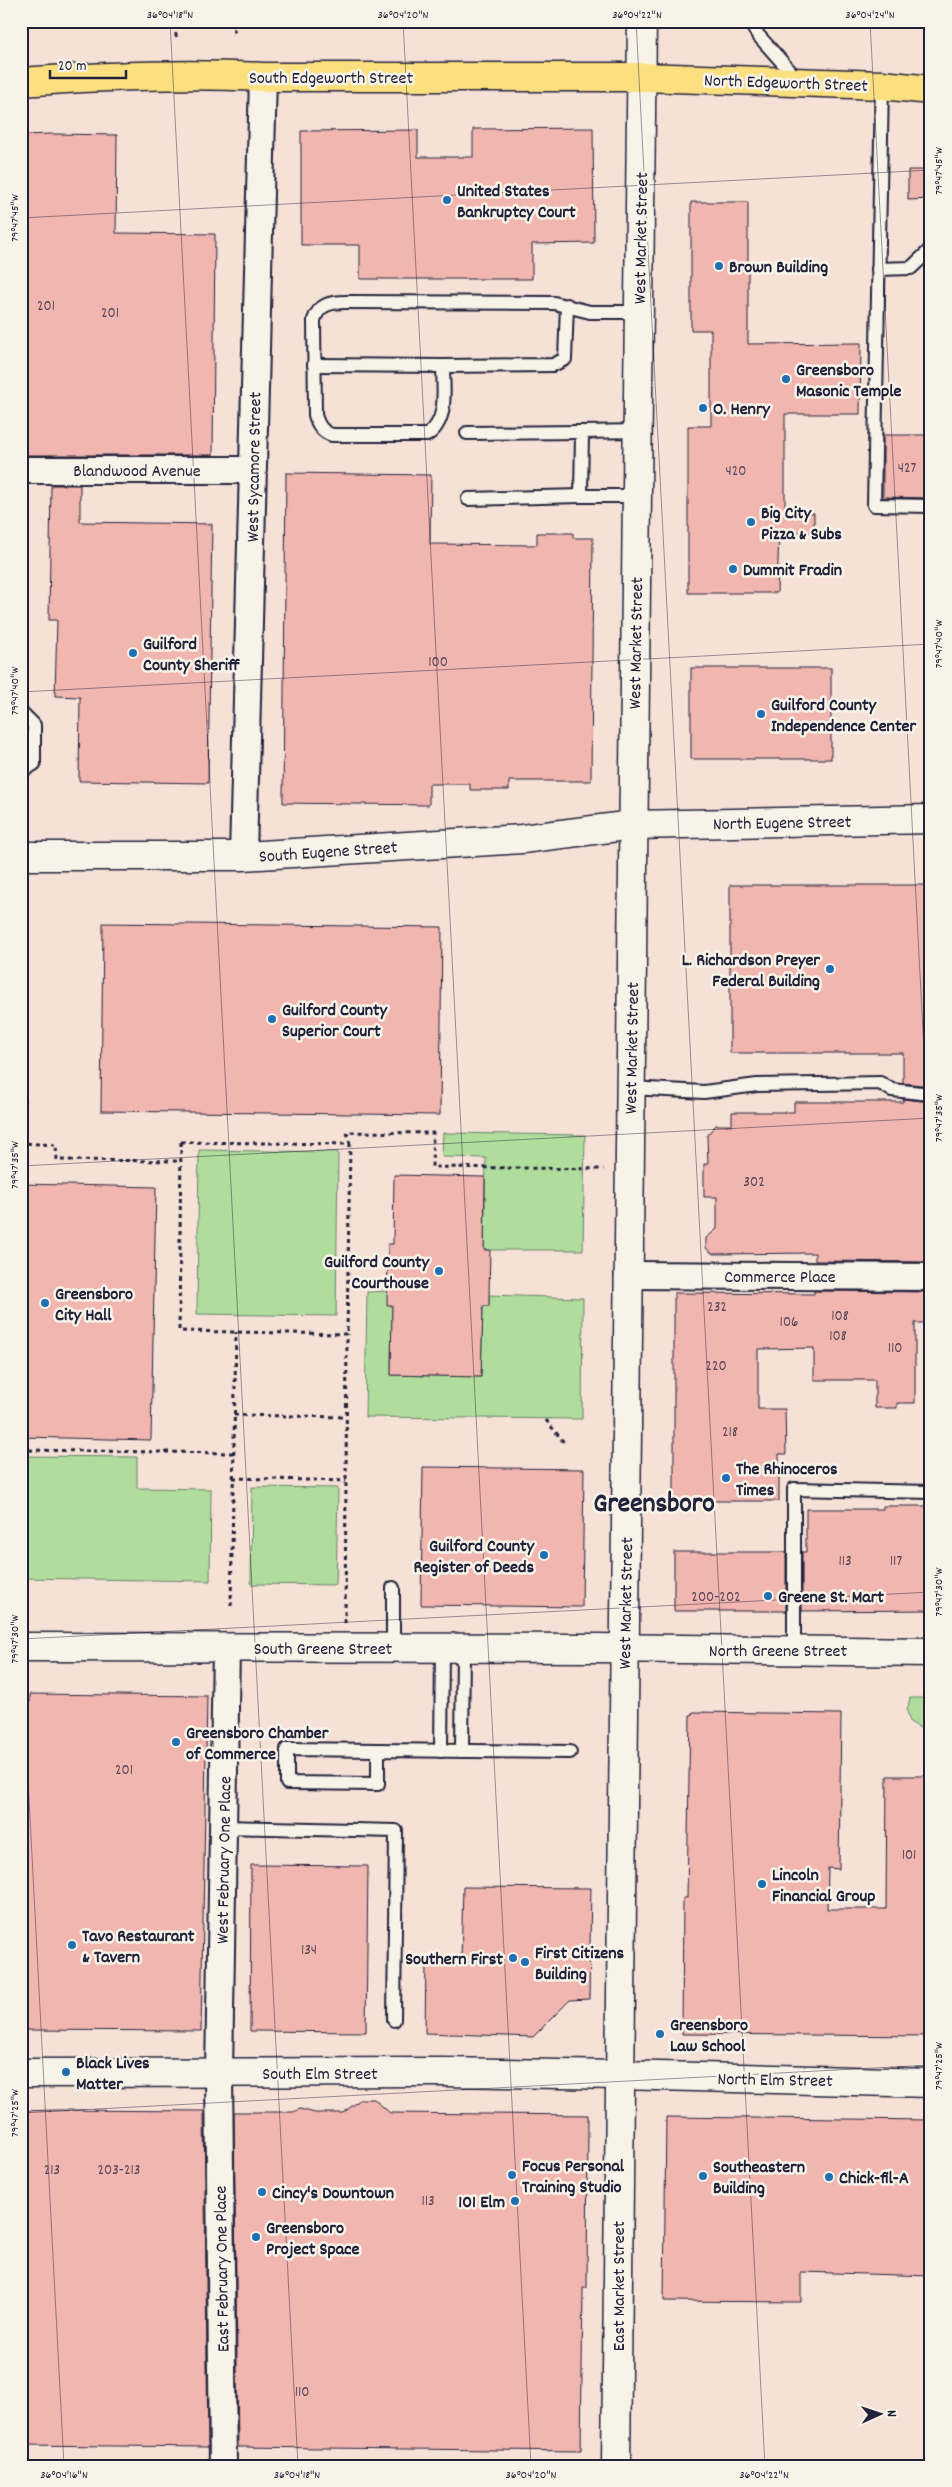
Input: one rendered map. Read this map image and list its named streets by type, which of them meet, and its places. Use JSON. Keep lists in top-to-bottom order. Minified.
{"streets":{"main road":["South Edgeworth Street","North Edgeworth Street","West Market Street","North Eugene Street","South Eugene Street","South Greene Street","North Greene Street","South Elm Street","North Elm Street","East Market Street"],"street":["West Sycamore Street","Blandwood Avenue","Commerce Place","West February One Place","East February One Place"]},"crossings":[["South Edgeworth Street","North Edgeworth Street"],["South Edgeworth Street","West Market Street"],["South Edgeworth Street","West Sycamore Street"],["North Edgeworth Street","West Market Street"],["West Market Street","North Eugene Street"],["West Market Street","South Eugene Street"],["West Market Street","Commerce Place"],["West Market Street","South Greene Street"],["West Market Street","North Greene Street"],["West Market Street","South Elm Street"],["West Market Street","North Elm Street"],["West Market Street","East Market Street"],["West Sycamore Street","Blandwood Avenue"],["West Sycamore Street","South Eugene Street"],["North Eugene Street","South Eugene Street"],["South Greene Street","North Greene Street"],["South Greene Street","West February One Place"],["West February One Place","South Elm Street"],["West February One Place","East February One Place"],["South Elm Street","North Elm Street"],["South Elm Street","East February One Place"],["South Elm Street","East Market Street"],["North Elm Street","East Market Street"]],"districts":["Greensboro"],"places":["United States Bankruptcy Court","Brown Building","Greensboro Masonic Temple","O. Henry","Big City Pizza & Subs","Dummit Fradin","Guilford County Sheriff","Guilford County Independence Center","L. Richardson Preyer Federal Building","Guilford County Superior Court","Guilford County Courthouse","Greensboro City Hall","The Rhinoceros Times","Guilford County Register of Deeds","Greene St. Mart","Greensboro Chamber of Commerce","Lincoln Financial Group","Tavo Restaurant & Tavern","Southern First","First Citizens Building","Greensboro Law School","Black Lives Matter","Focus Personal Training Studio","Southeastern Building","Chick-fil-A","Cincy's Downtown","101 Elm","Greensboro Project Space"],"house_numbers":["201","201","427","420","100","302","232","108","106","108","110","220","218","113","117","200-202","201","101","134","213","203-213","113","110"],"scale_bar":"20 m","north":"right","coordinates":["36°04'18\"N","36°04'20\"N","36°04'22\"N","36°04'24\"N","79°47'45\"W","79°47'40\"W","79°47'35\"W","79°47'30\"W","79°47'25\"W","36°04'16\"N"]}
